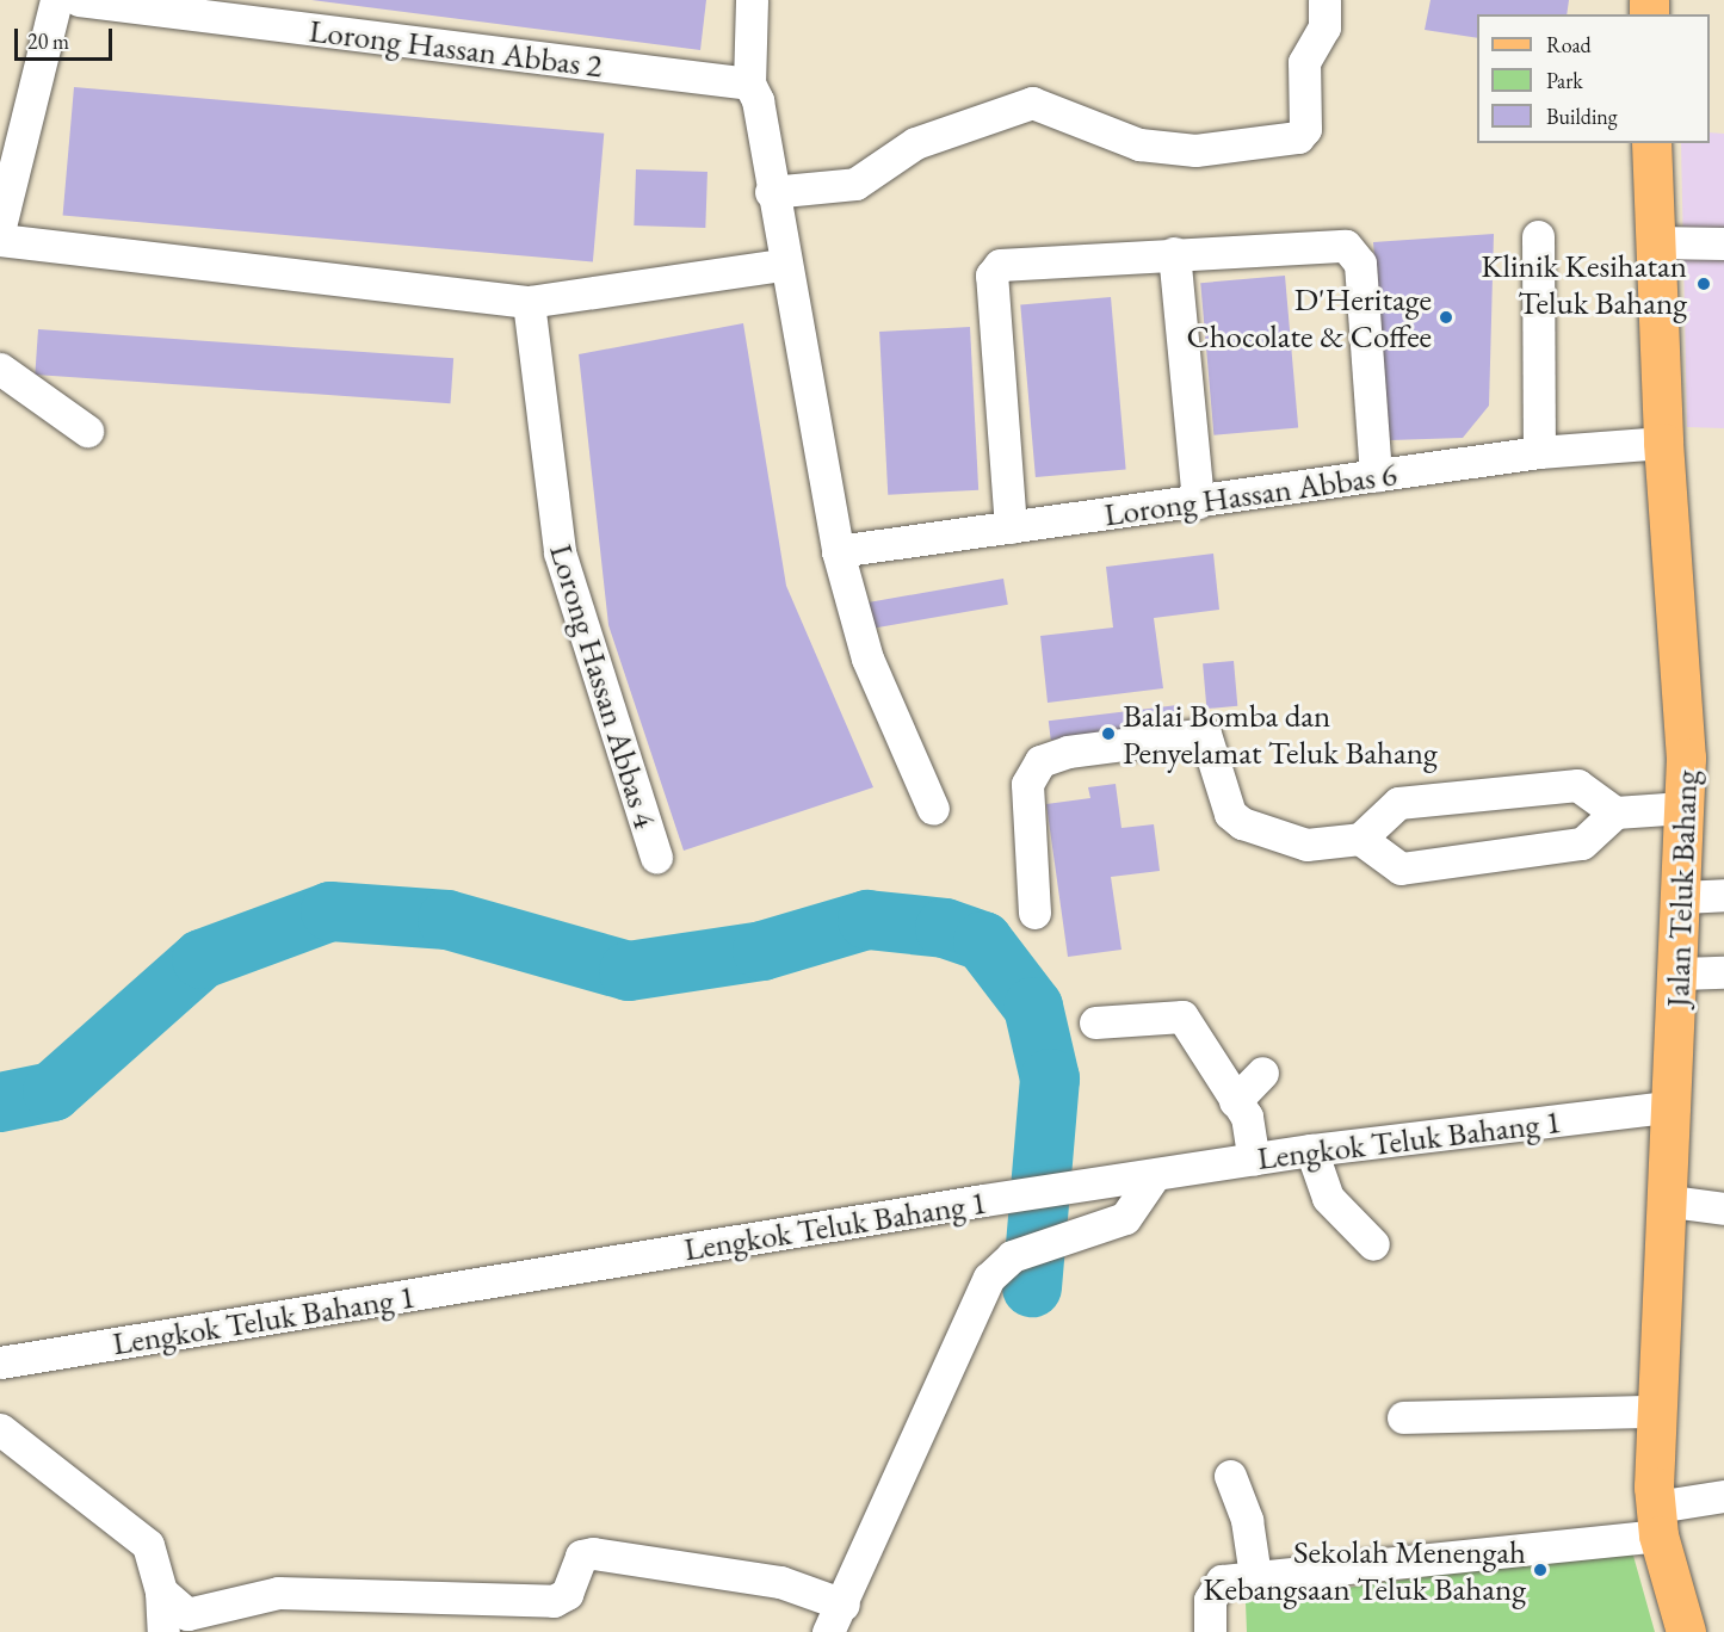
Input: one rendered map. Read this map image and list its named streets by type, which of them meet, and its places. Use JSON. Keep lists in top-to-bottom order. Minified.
{"streets":{"main road":["Jalan Teluk Bahang"],"street":["Lorong Hassan Abbas 2","Lorong Hassan Abbas 6","Lorong Hassan Abbas 4","Lengkok Teluk Bahang 1"]},"crossings":[["Lorong Hassan Abbas 6","Jalan Teluk Bahang"],["Jalan Teluk Bahang","Lengkok Teluk Bahang 1"]],"places":["Klinik Kesihatan Teluk Bahang","D'Heritage Chocolate & Coffee","Balai Bomba dan Penyelamat Teluk Bahang","Sekolah Menengah Kebangsaan Teluk Bahang"],"legend":["Road","Park","Building"],"scale_bar":"20 m"}
